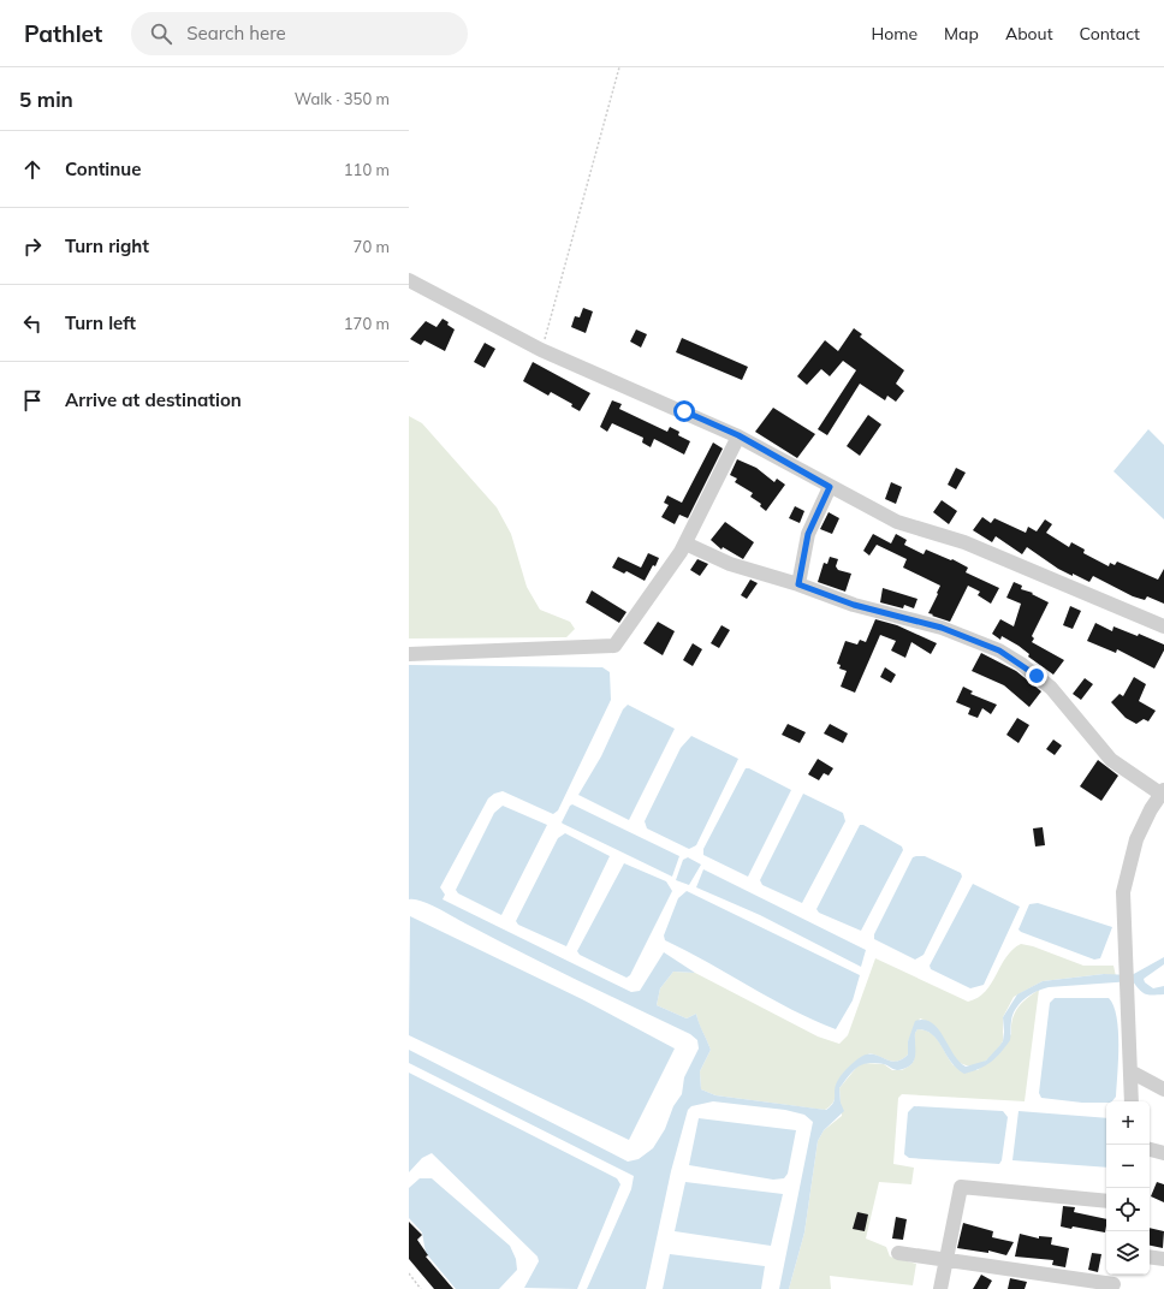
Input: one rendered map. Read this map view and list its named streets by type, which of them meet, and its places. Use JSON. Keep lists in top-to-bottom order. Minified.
{"page":{"header":"Pathlet","search":"Search here","nav":["Home","Map","About","Contact"],"heading":["5 min","Walk · 350 m"],"list":[["Continue","110 m"],["Turn right","70 m"],["Turn left","170 m"],"Arrive at destination"],"map_buttons":["+","−"]}}
